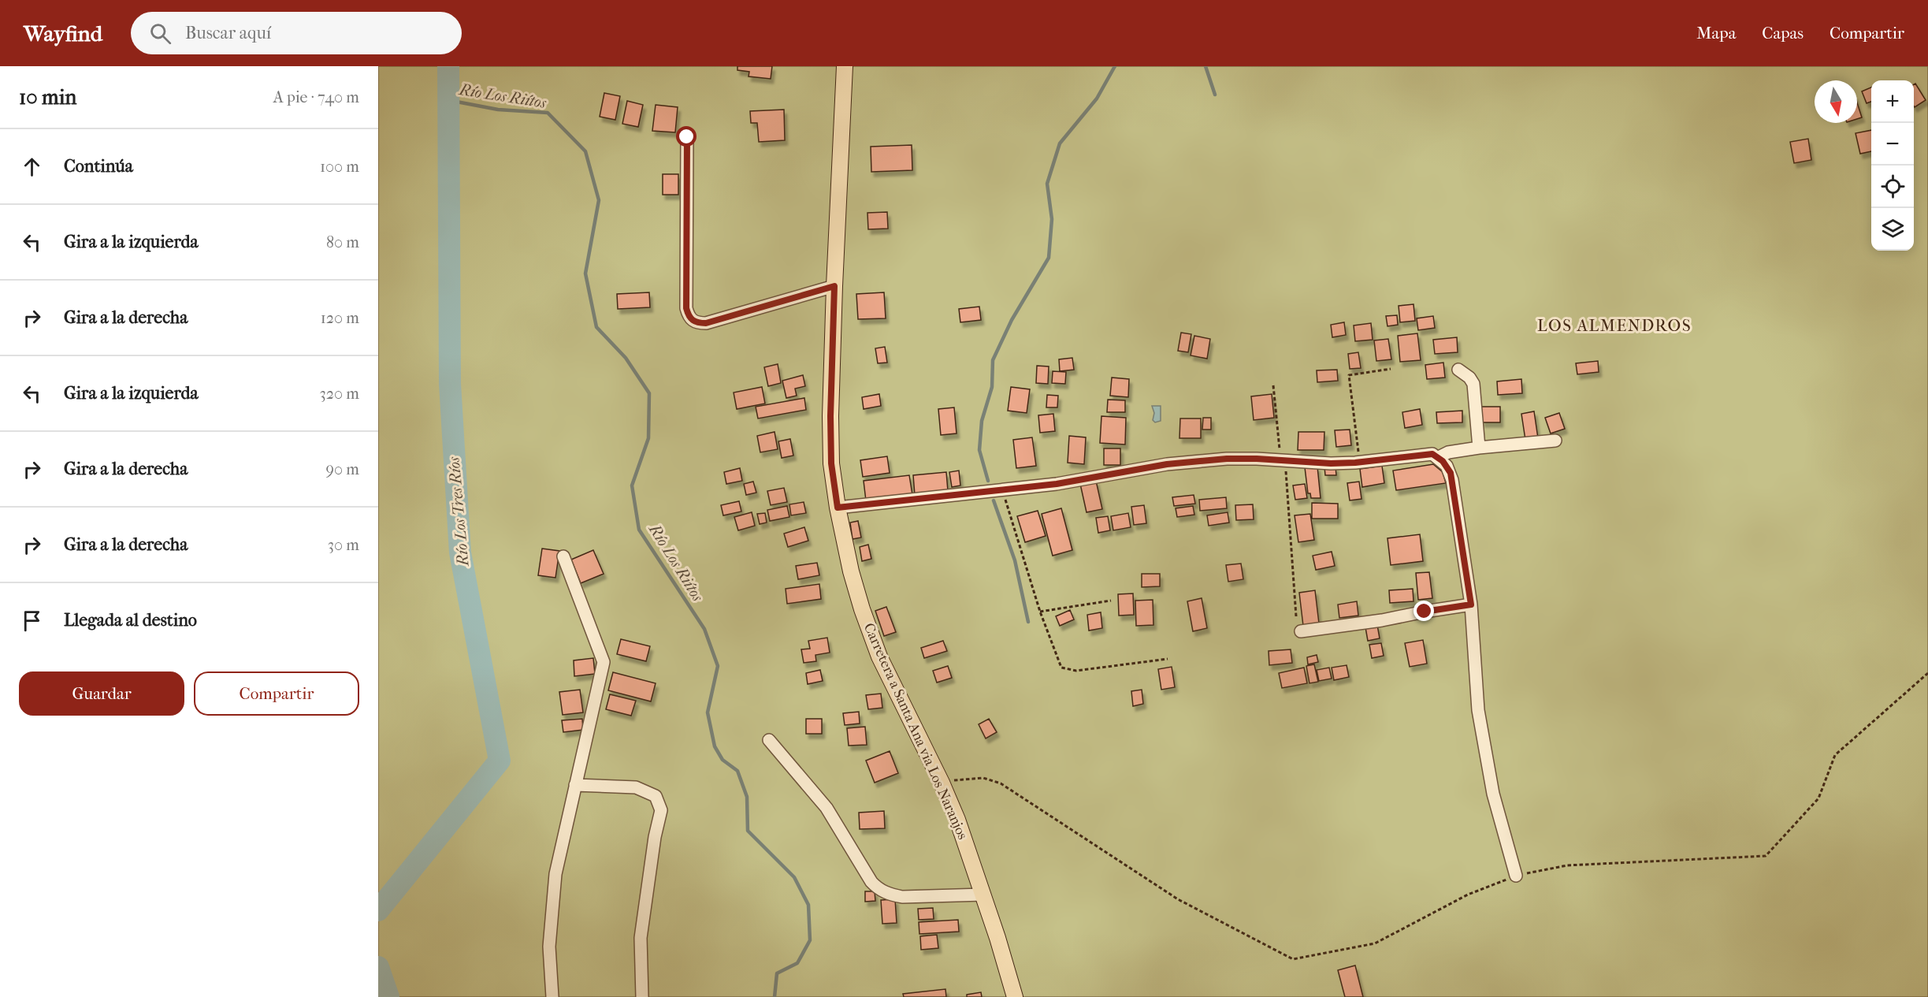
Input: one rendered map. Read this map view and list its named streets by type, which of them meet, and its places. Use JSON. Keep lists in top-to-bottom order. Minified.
{"streets":{"main road":["Carretera a Santa Ana via Los Naranjos"]},"districts":["LOS ALMENDROS"],"water":["Río Los Riítos","Río Los Tres Ríos"],"north":"bottom","page":{"header":"Wayfind","search":"Buscar aquí","nav":["Mapa","Capas","Compartir"],"heading":["10 min","A pie · 740 m"],"map_buttons":["+","−"],"list":[["Continúa","100 m"],["Gira a la izquierda","80 m"],["Gira a la derecha","120 m"],["Gira a la izquierda","320 m"],["Gira a la derecha","90 m"],["Gira a la derecha","30 m"],"Llegada al destino"],"buttons":["Guardar","Compartir"]}}
